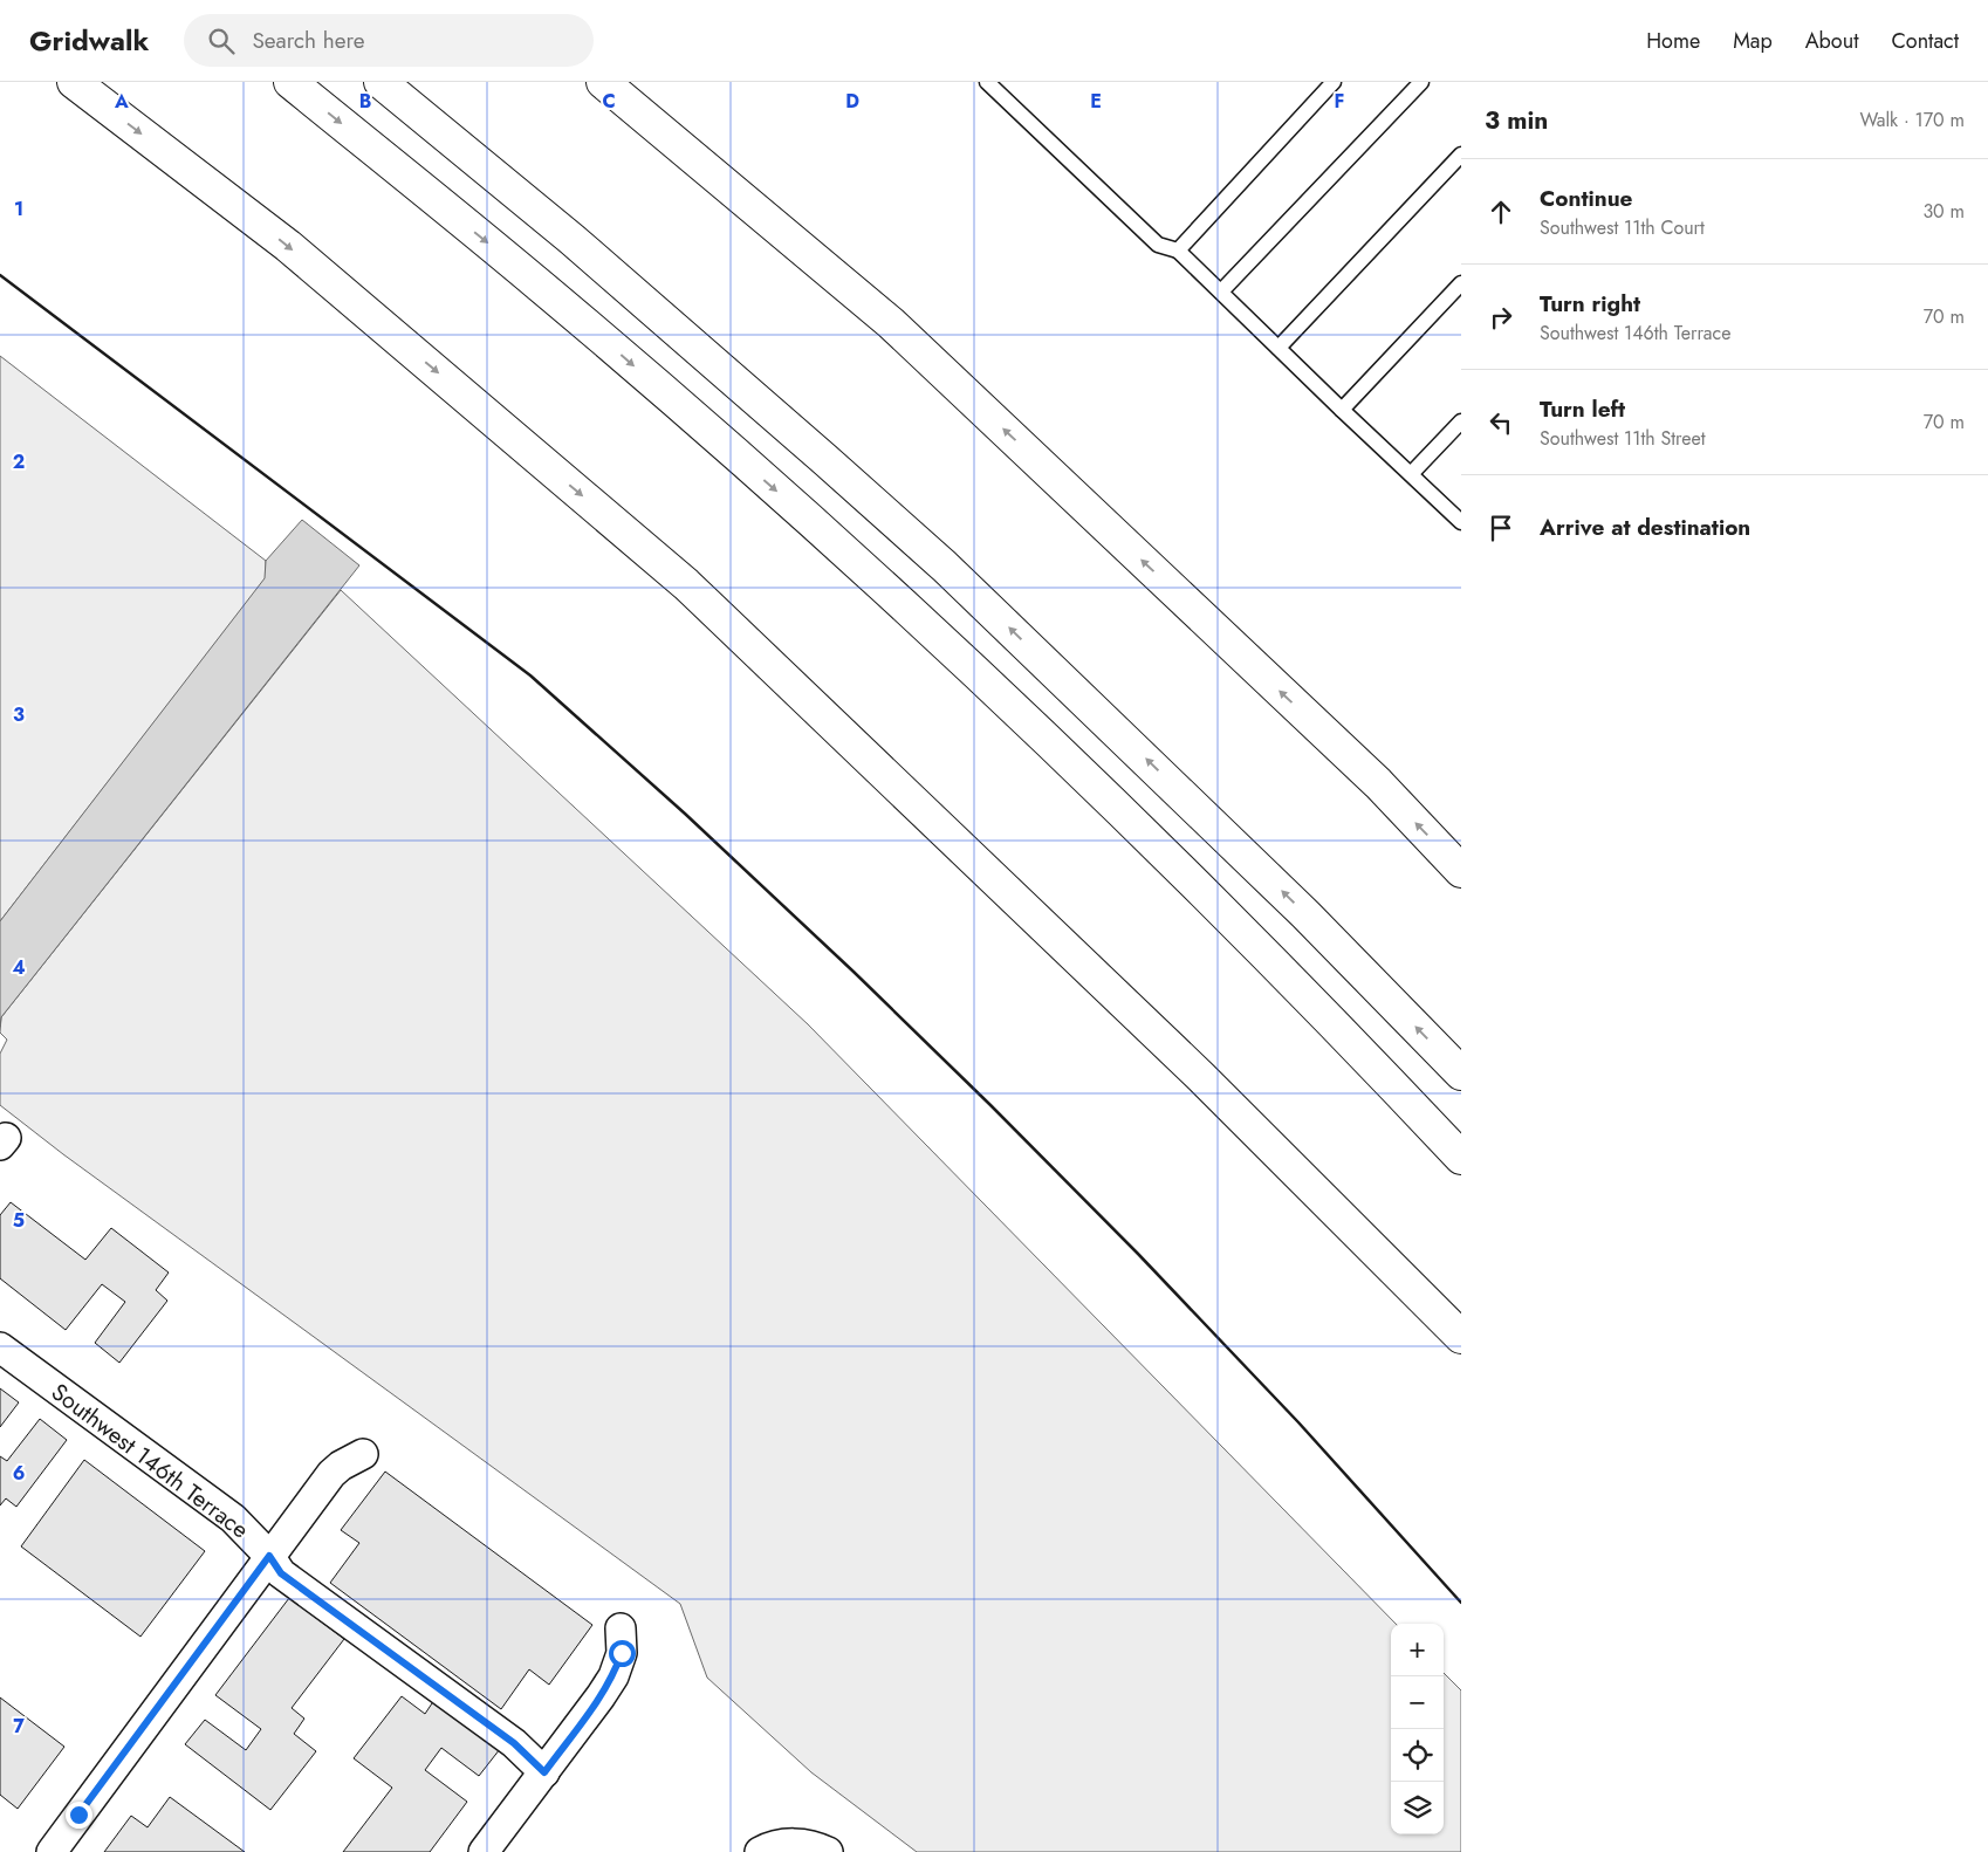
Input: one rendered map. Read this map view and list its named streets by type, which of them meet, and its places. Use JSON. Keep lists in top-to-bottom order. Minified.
{"streets":{"street":["Southwest 146th Terrace"]},"page":{"header":"Gridwalk","search":"Search here","nav":["Home","Map","About","Contact"],"heading":["3 min","Walk · 170 m"],"list":[["Continue","Southwest 11th Court","30 m"],["Turn right","Southwest 146th Terrace","70 m"],["Turn left","Southwest 11th Street","70 m"],"Arrive at destination"],"map_buttons":["+","−"]},"grid":{"columns":["A","B","C","D","E","F"],"rows":["1","2","3","4","5","6","7"]}}
